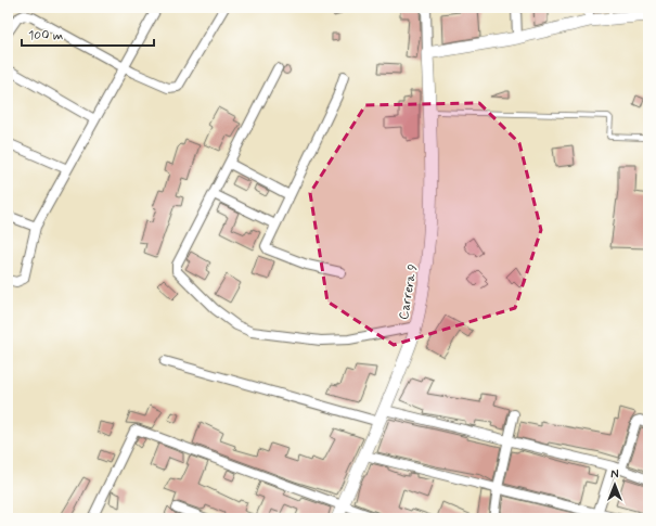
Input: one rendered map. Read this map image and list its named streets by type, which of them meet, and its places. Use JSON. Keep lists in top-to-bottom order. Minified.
{"streets":{"main road":["Carrera 9"]},"scale_bar":"100 m","north":"top"}
